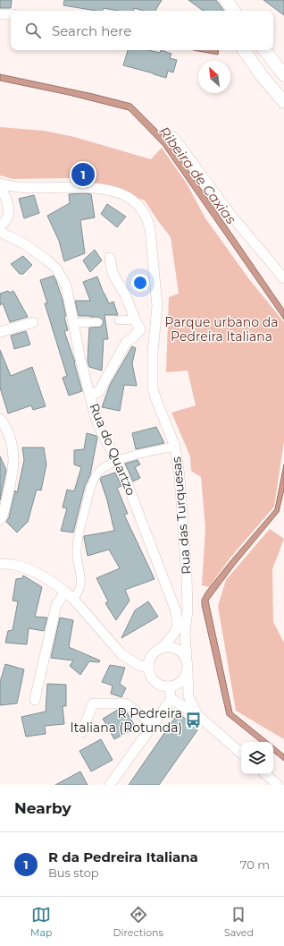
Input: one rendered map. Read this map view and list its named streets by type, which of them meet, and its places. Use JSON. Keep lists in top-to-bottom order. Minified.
{"streets":{"street":["Rua do Quartzo","Rua das Turquesas"]},"crossings":[["Rua do Quartzo","Rua das Turquesas"]],"water":["Ribeira de Caxias"],"parks":["Parque urbano da Pedreira Italiana"],"places":{"bus stop":["R Pedreira Italiana (Rotunda)"]},"north":"top left","page":{"search":"Search here","pins":"1","heading":"Nearby","list":[{"mark":"1","name":"R da Pedreira Italiana","note":"Bus stop","value":"70 m"}],"nav":["Map","Directions","Saved"]}}
